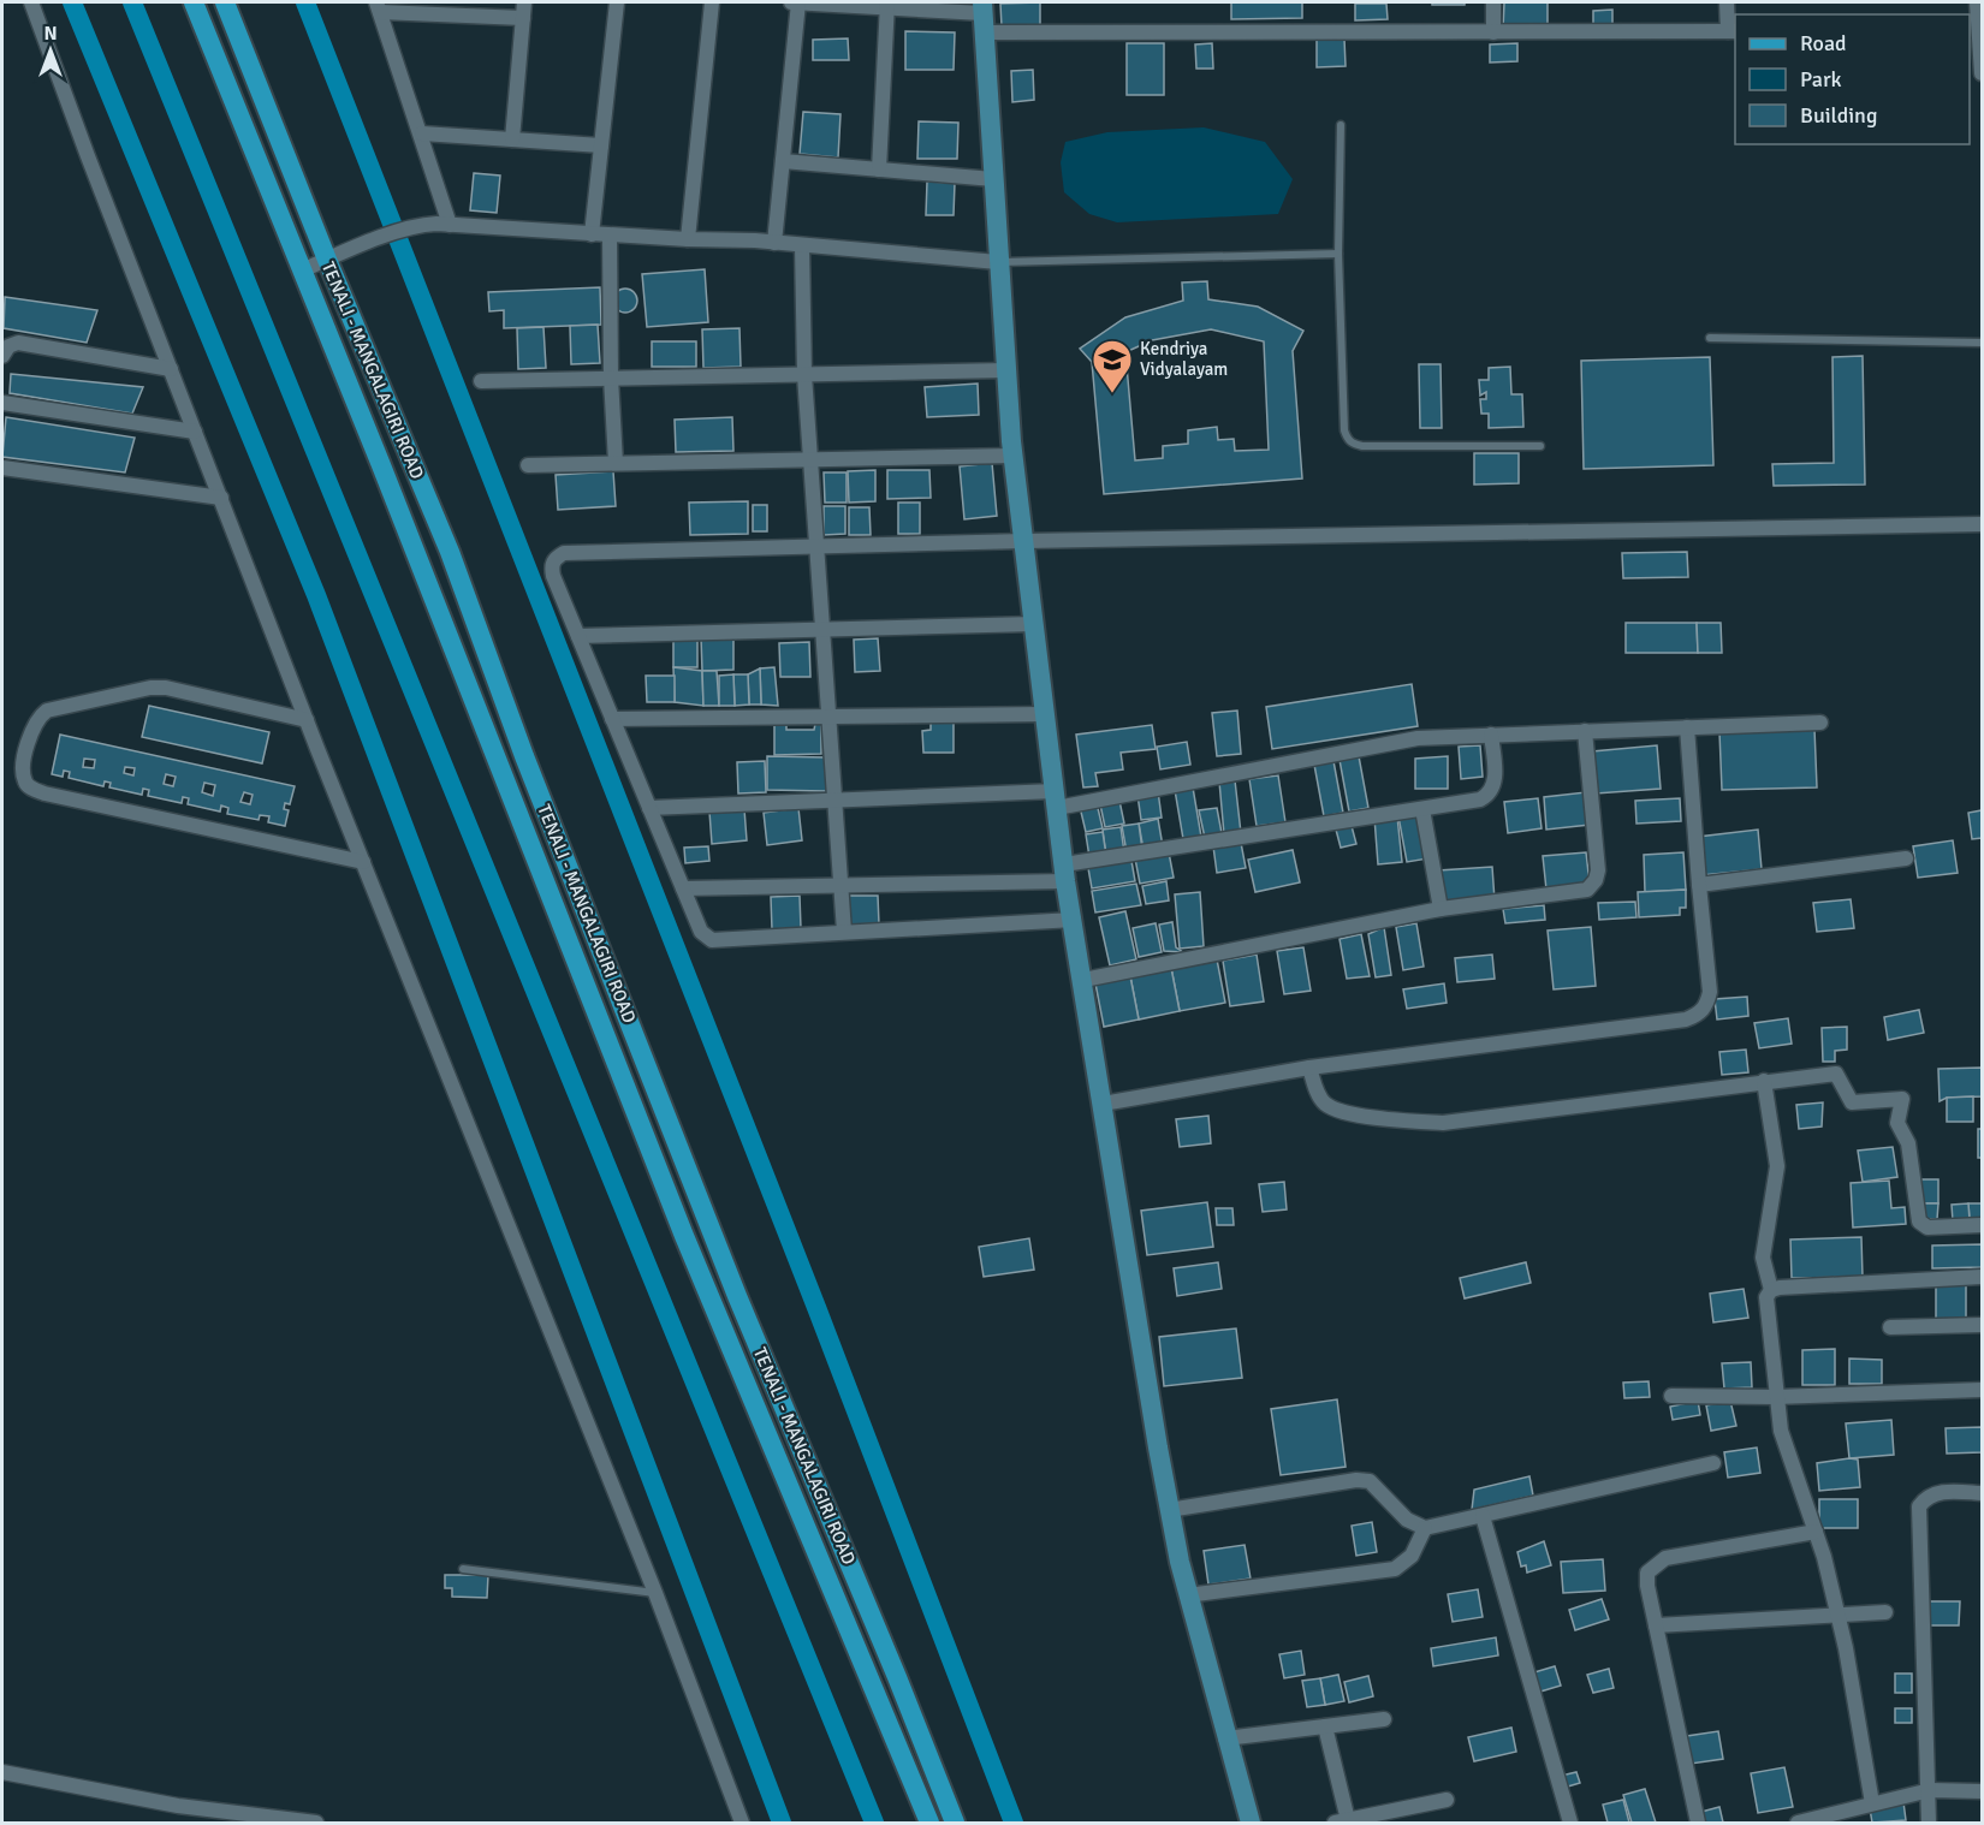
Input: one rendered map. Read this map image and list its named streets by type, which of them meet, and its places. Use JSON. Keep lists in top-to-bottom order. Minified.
{"streets":{"main road":["TENALI - MANGALAGIRI ROAD"]},"places":{"school or university":["Kendriya Vidyalayam"]},"legend":["Road","Park","Building"],"north":"top"}
